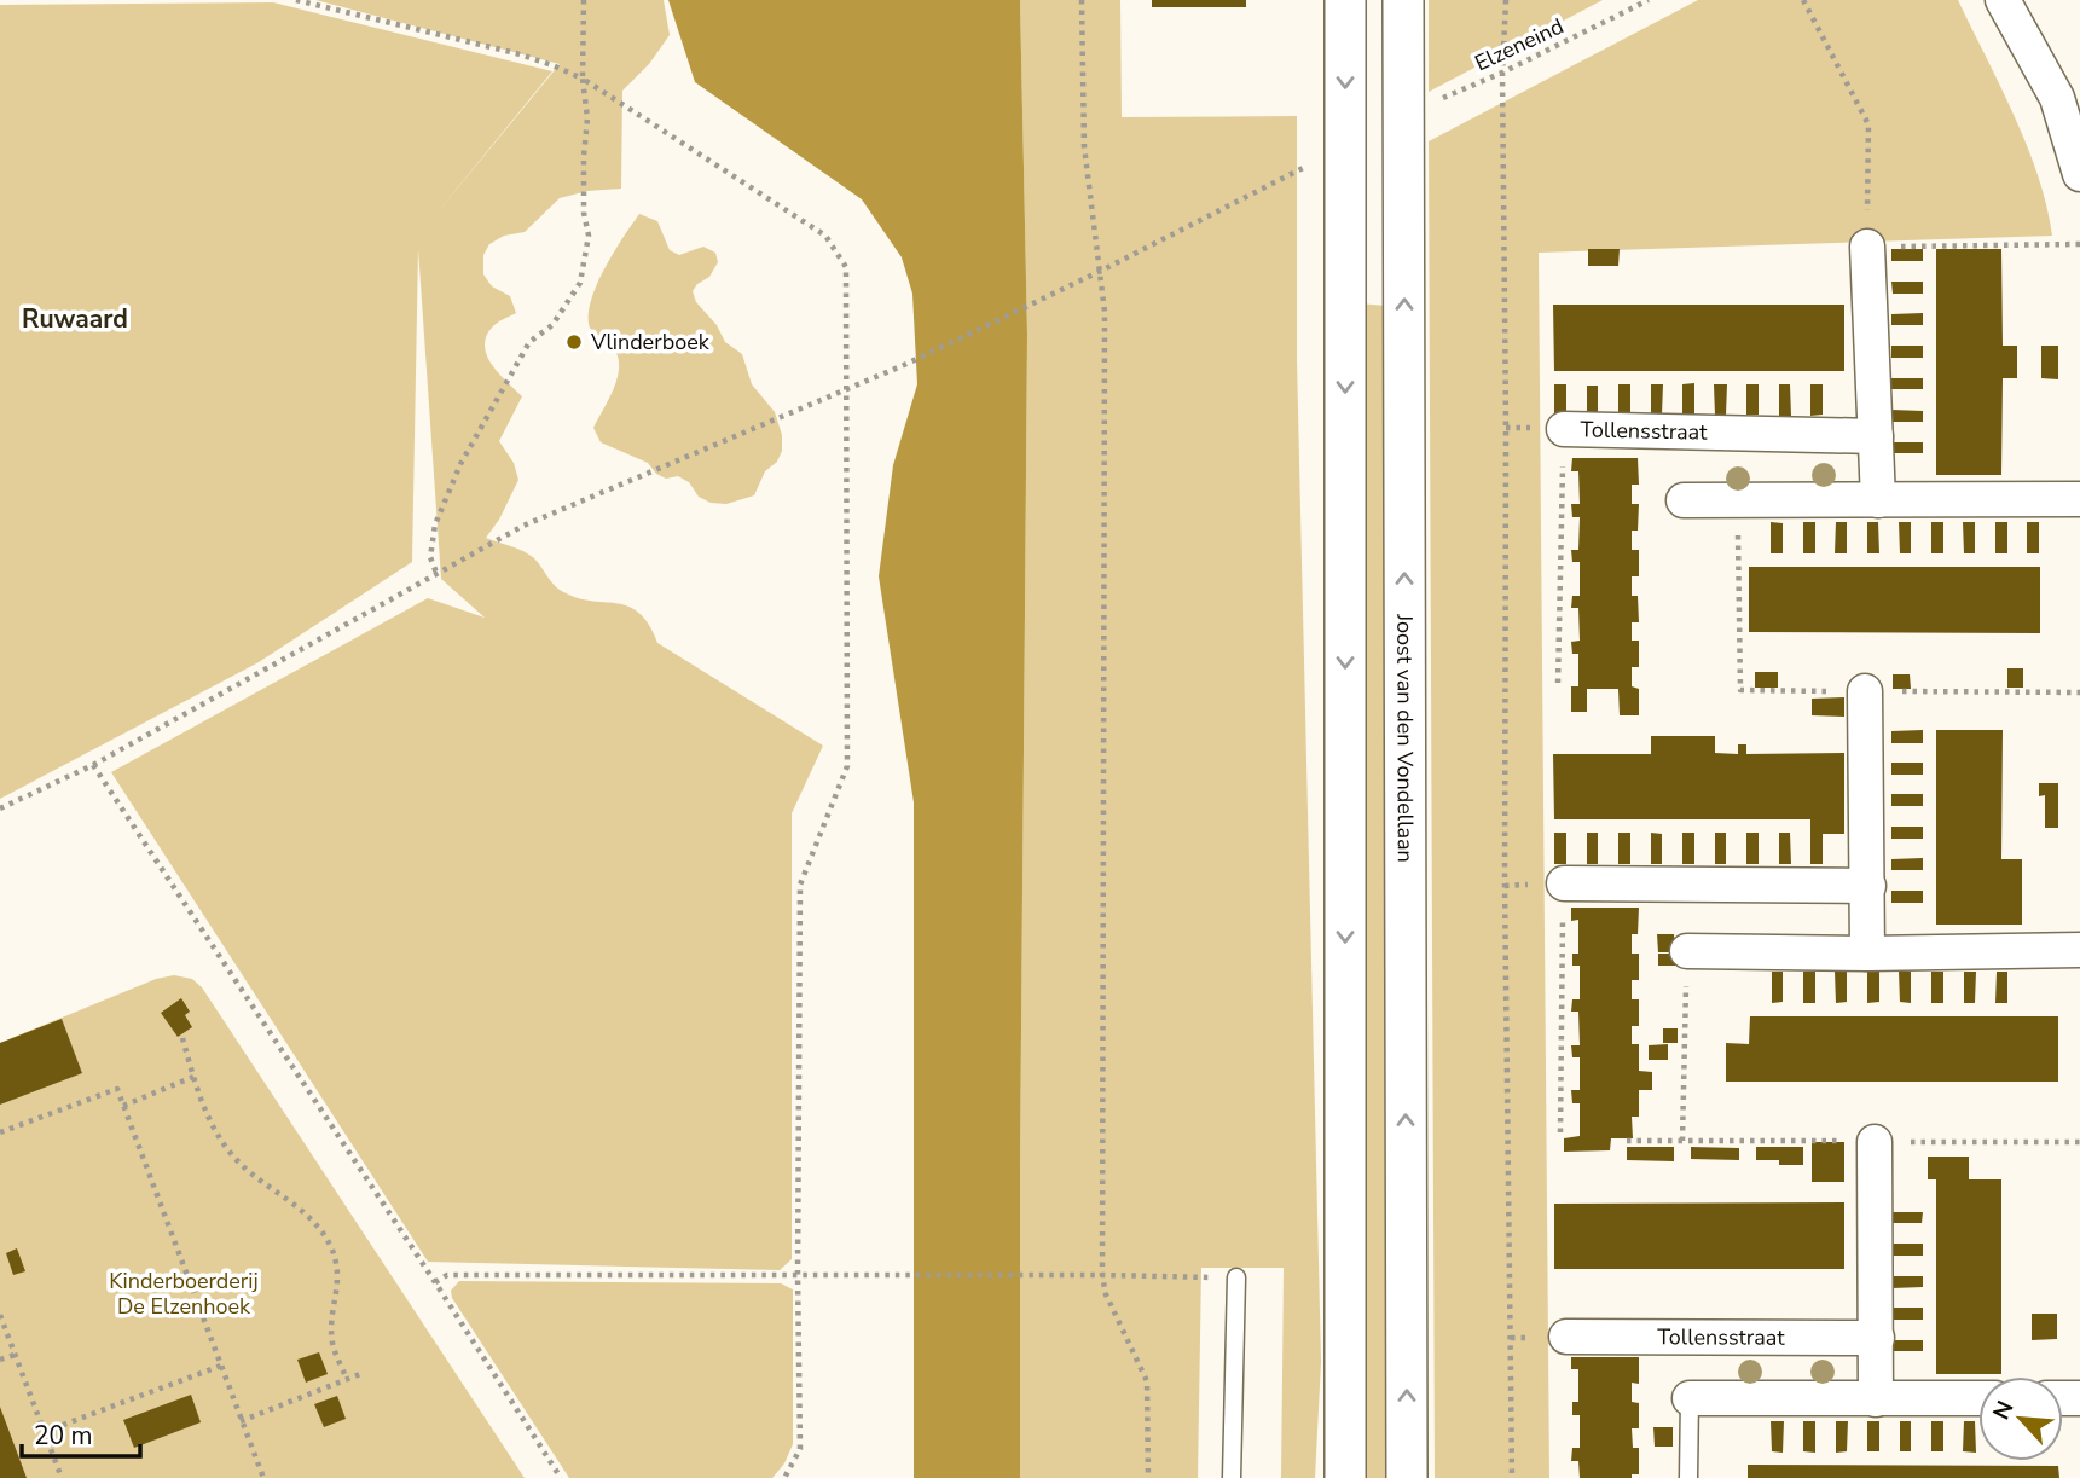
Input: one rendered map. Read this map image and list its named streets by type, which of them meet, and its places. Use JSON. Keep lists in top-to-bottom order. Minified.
{"streets":{"street":["Tollensstraat","Joost van den Vondellaan"],"path":["Elzeneind"]},"crossings":[["Elzeneind","Joost van den Vondellaan"]],"districts":["Ruwaard"],"parks":["Kinderboerderij De Elzenhoek"],"places":["Vlinderboek"],"scale_bar":"20 m","north":"top left"}
